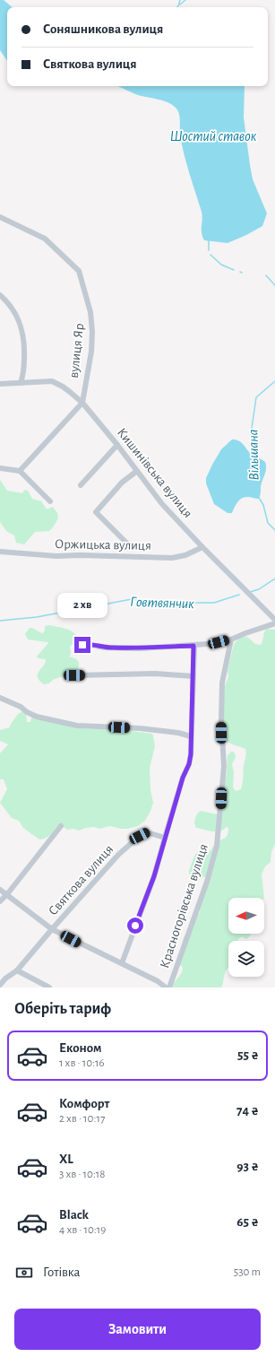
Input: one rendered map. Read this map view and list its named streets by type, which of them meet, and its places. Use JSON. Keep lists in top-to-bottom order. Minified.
{"streets":{"street":["вулиця Яр","Кишинівська вулиця","Оржицька вулиця","Святкова вулиця","Красногорівська вулиця"]},"crossings":[["вулиця Яр","Кишинівська вулиця"],["Кишинівська вулиця","Оржицька вулиця"]],"water":["Шостий ставок","Вільшана","Говтвянчик"],"north":"left","page":{"banner":["Соняшникова вулиця","Святкова вулиця"],"bubble":"2 хв","heading":"Оберіть тариф","list":[{"name":"Економ","note":"1 хв · 10:16","value":"55 ₴"},{"name":"Комфорт","note":"2 хв · 10:17","value":"74 ₴"},{"name":"XL","note":"3 хв · 10:18","value":"93 ₴"},{"name":"Black","note":"4 хв · 10:19","value":"65 ₴"}],"pay":["Готівка","530 m"],"buttons":"Замовити"}}
